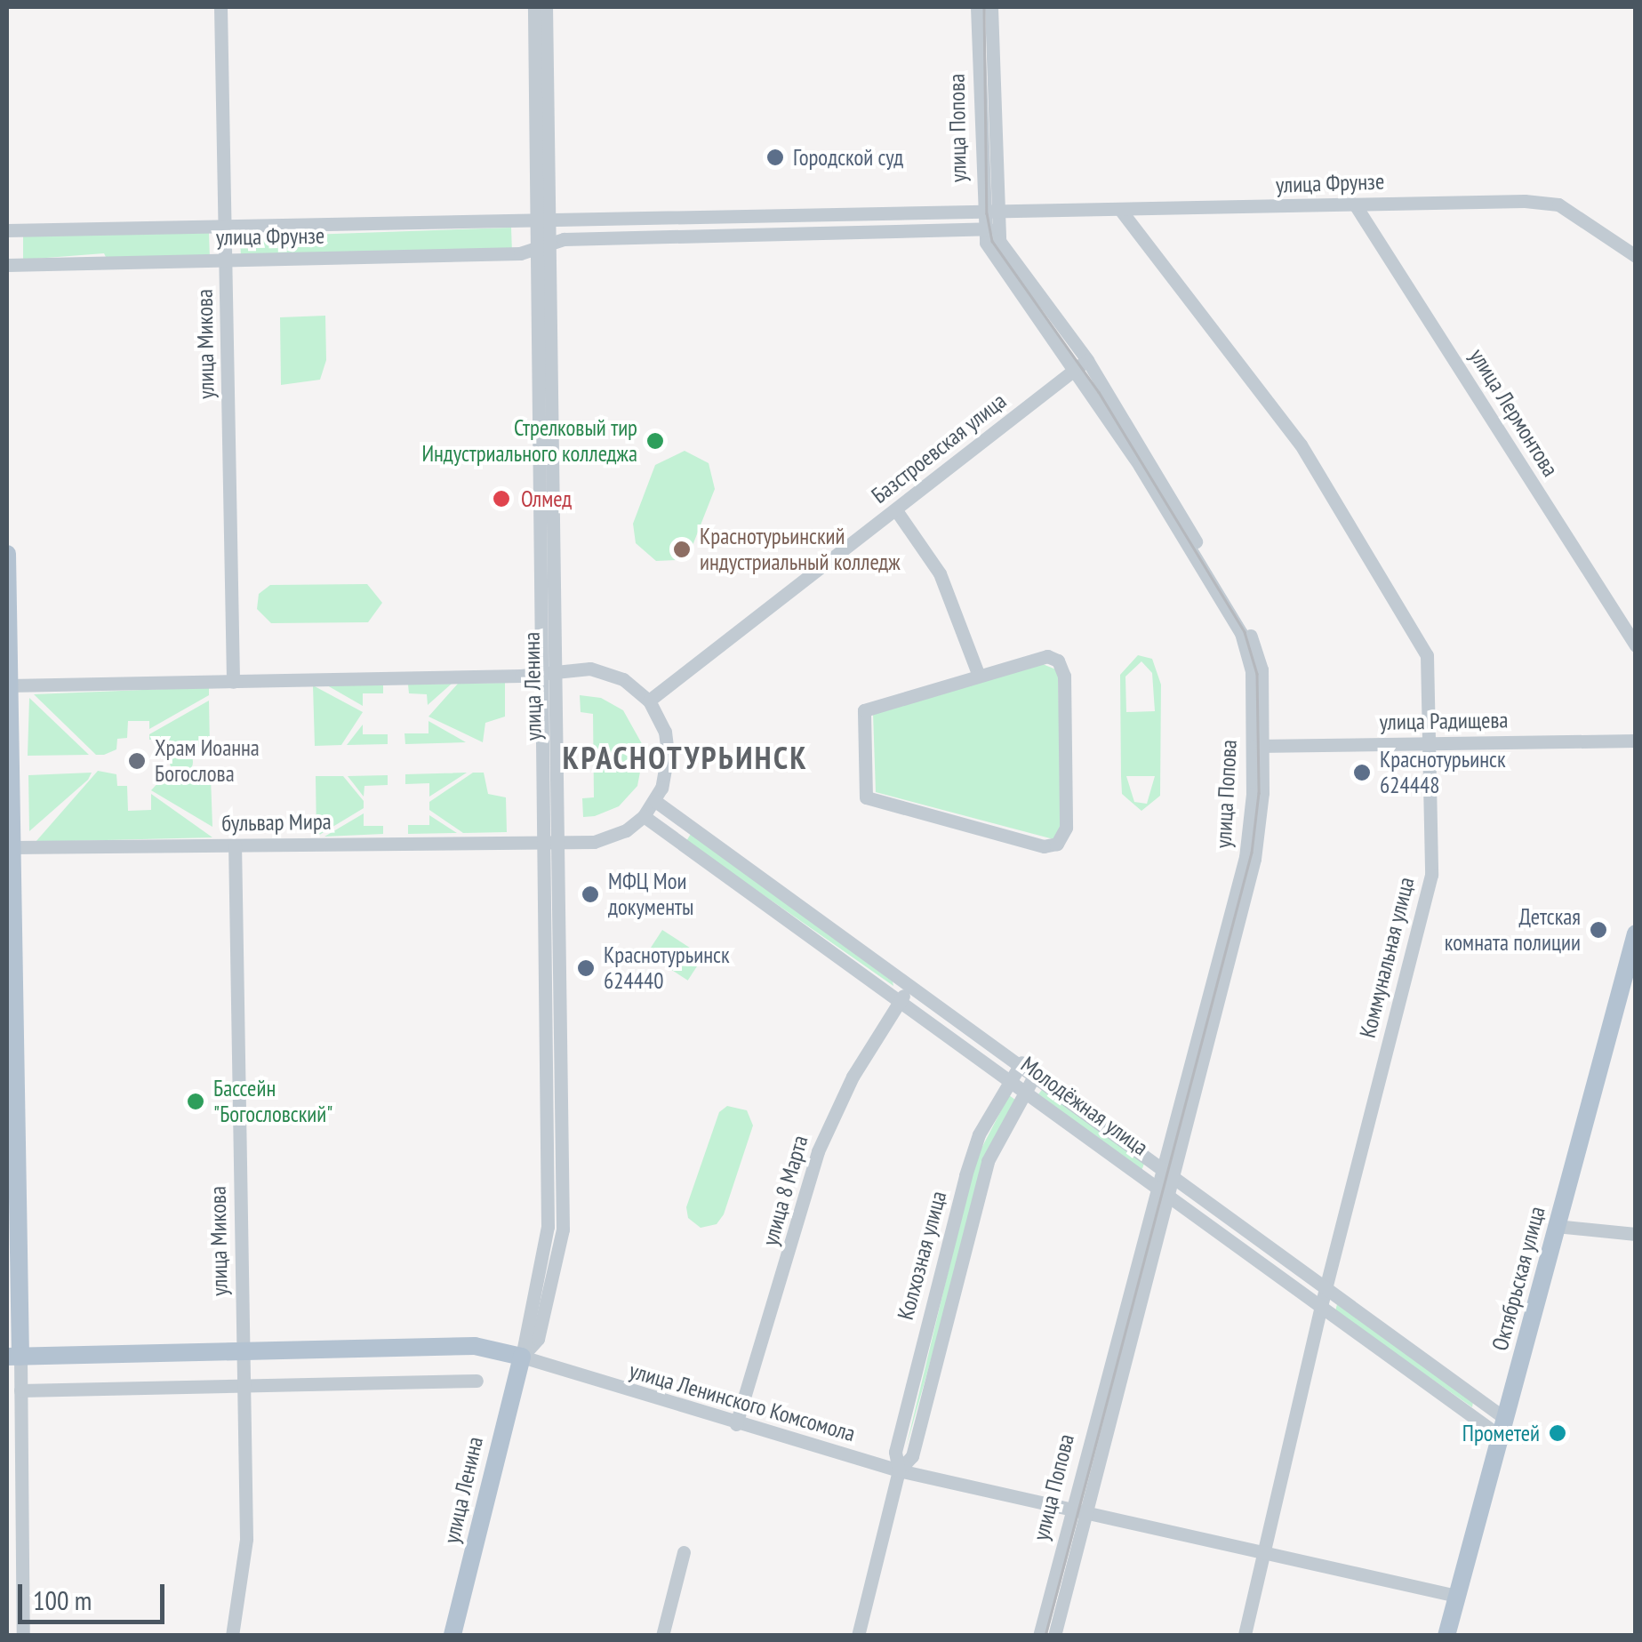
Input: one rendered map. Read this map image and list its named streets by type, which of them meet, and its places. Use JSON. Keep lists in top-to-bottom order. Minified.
{"streets":{"main road":["улица Ленина","Октябрьская улица","улица Ленинского Комсомола"],"street":["улица Попова","улица Фрунзе","улица Микова","улица Лермонтова","Базстроевская улица","улица Радищева","бульвар Мира","Коммунальная улица","Молодёжная улица","улица 8 Марта","Колхозная улица"]},"crossings":[["улица Попова","улица Фрунзе"],["улица Попова","Базстроевская улица"],["улица Попова","улица Радищева"],["улица Попова","Молодёжная улица"],["улица Попова","улица Ленинского Комсомола"],["улица Фрунзе","улица Микова"],["улица Фрунзе","улица Лермонтова"],["улица Фрунзе","улица Ленина"],["улица Фрунзе","Коммунальная улица"],["улица Микова","бульвар Мира"],["улица Микова","улица Ленинского Комсомола"],["улица Ленина","бульвар Мира"],["улица Ленина","улица Ленинского Комсомола"],["улица Радищева","Коммунальная улица"],["бульвар Мира","Молодёжная улица"],["Коммунальная улица","Молодёжная улица"],["Коммунальная улица","улица Ленинского Комсомола"],["Молодёжная улица","улица 8 Марта"],["Молодёжная улица","Колхозная улица"],["Молодёжная улица","Октябрьская улица"],["улица 8 Марта","улица Ленинского Комсомола"],["Колхозная улица","улица Ленинского Комсомола"],["Октябрьская улица","улица Ленинского Комсомола"]],"districts":["КРАСНОТУРЬИНСК"],"places":["Городской суд","Стрелковый тир Индустриального колледжа","Олмед","Краснотурьинский индустриальный колледж","Храм Иоанна Богослова","Краснотурьинск 624448","МФЦ Мои документы","Детская комната полиции","Краснотурьинск 624440","Бассейн \"Богословский\"","Прометей"],"scale_bar":"100 m"}
